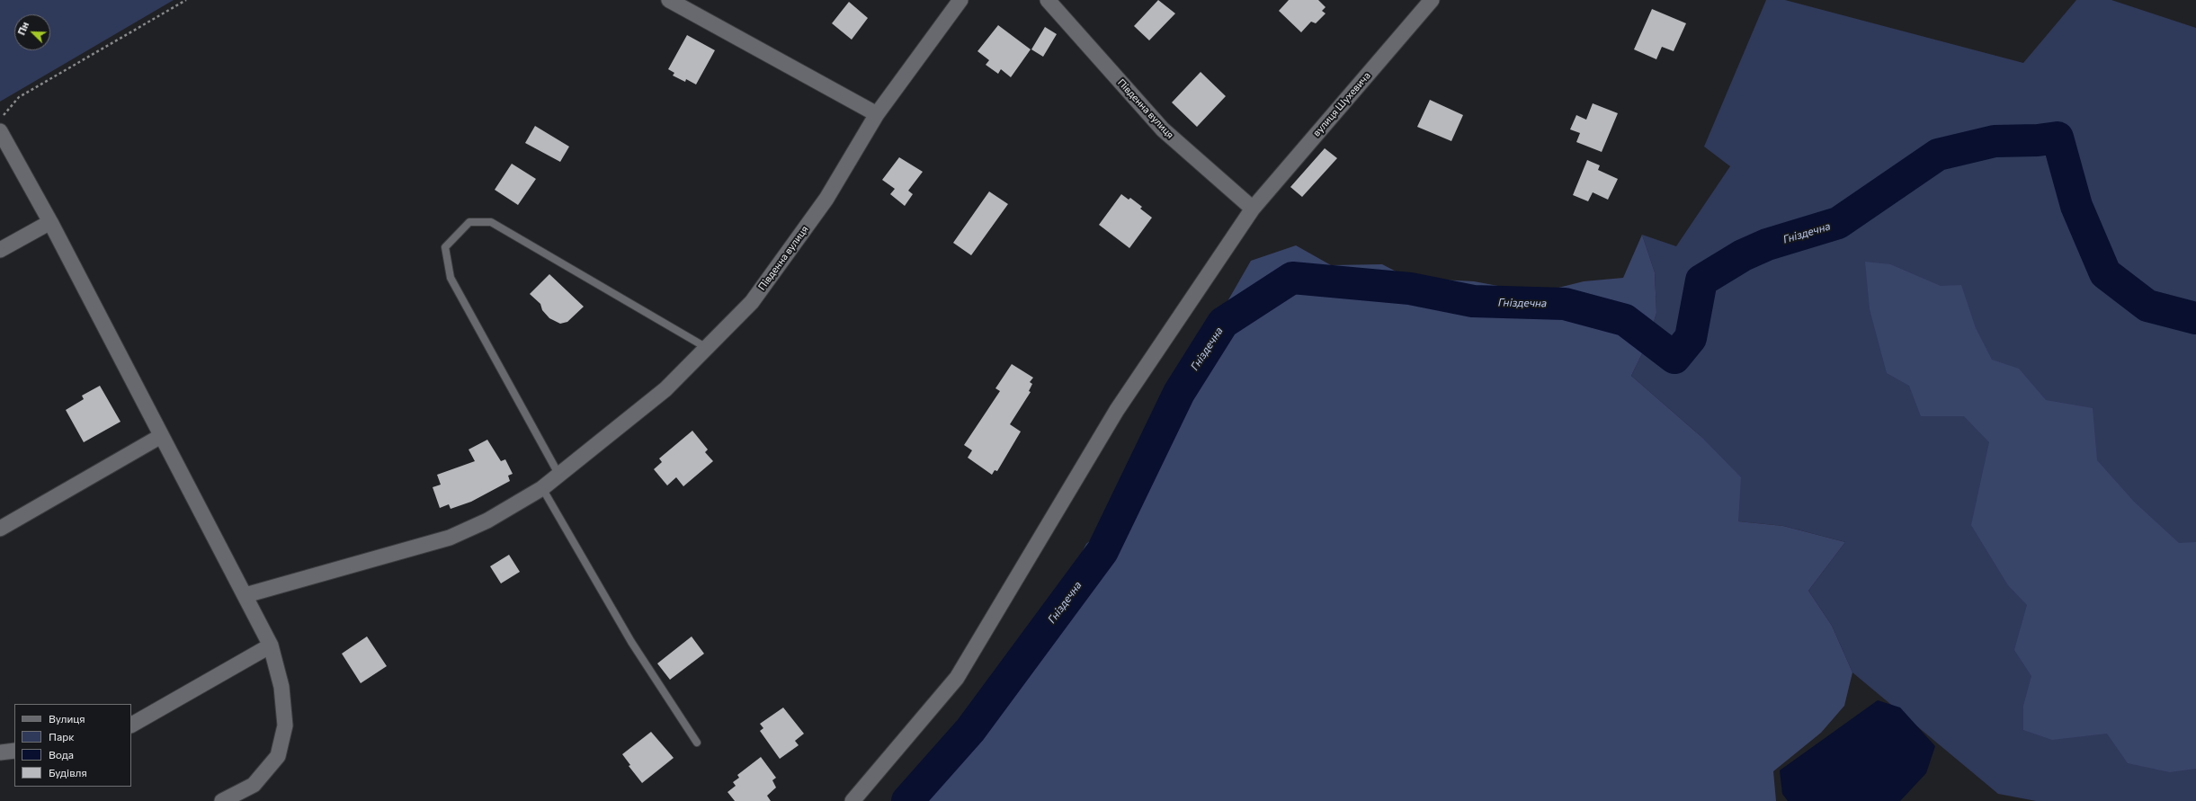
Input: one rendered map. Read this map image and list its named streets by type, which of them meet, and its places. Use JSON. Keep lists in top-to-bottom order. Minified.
{"streets":{"street":["вулиця Шухевича","Південна вулиця"]},"crossings":[["вулиця Шухевича","Південна вулиця"]],"water":["Гніздечна"],"legend":["Вулиця","Парк","Вода","Будівля"],"north":"top left"}
